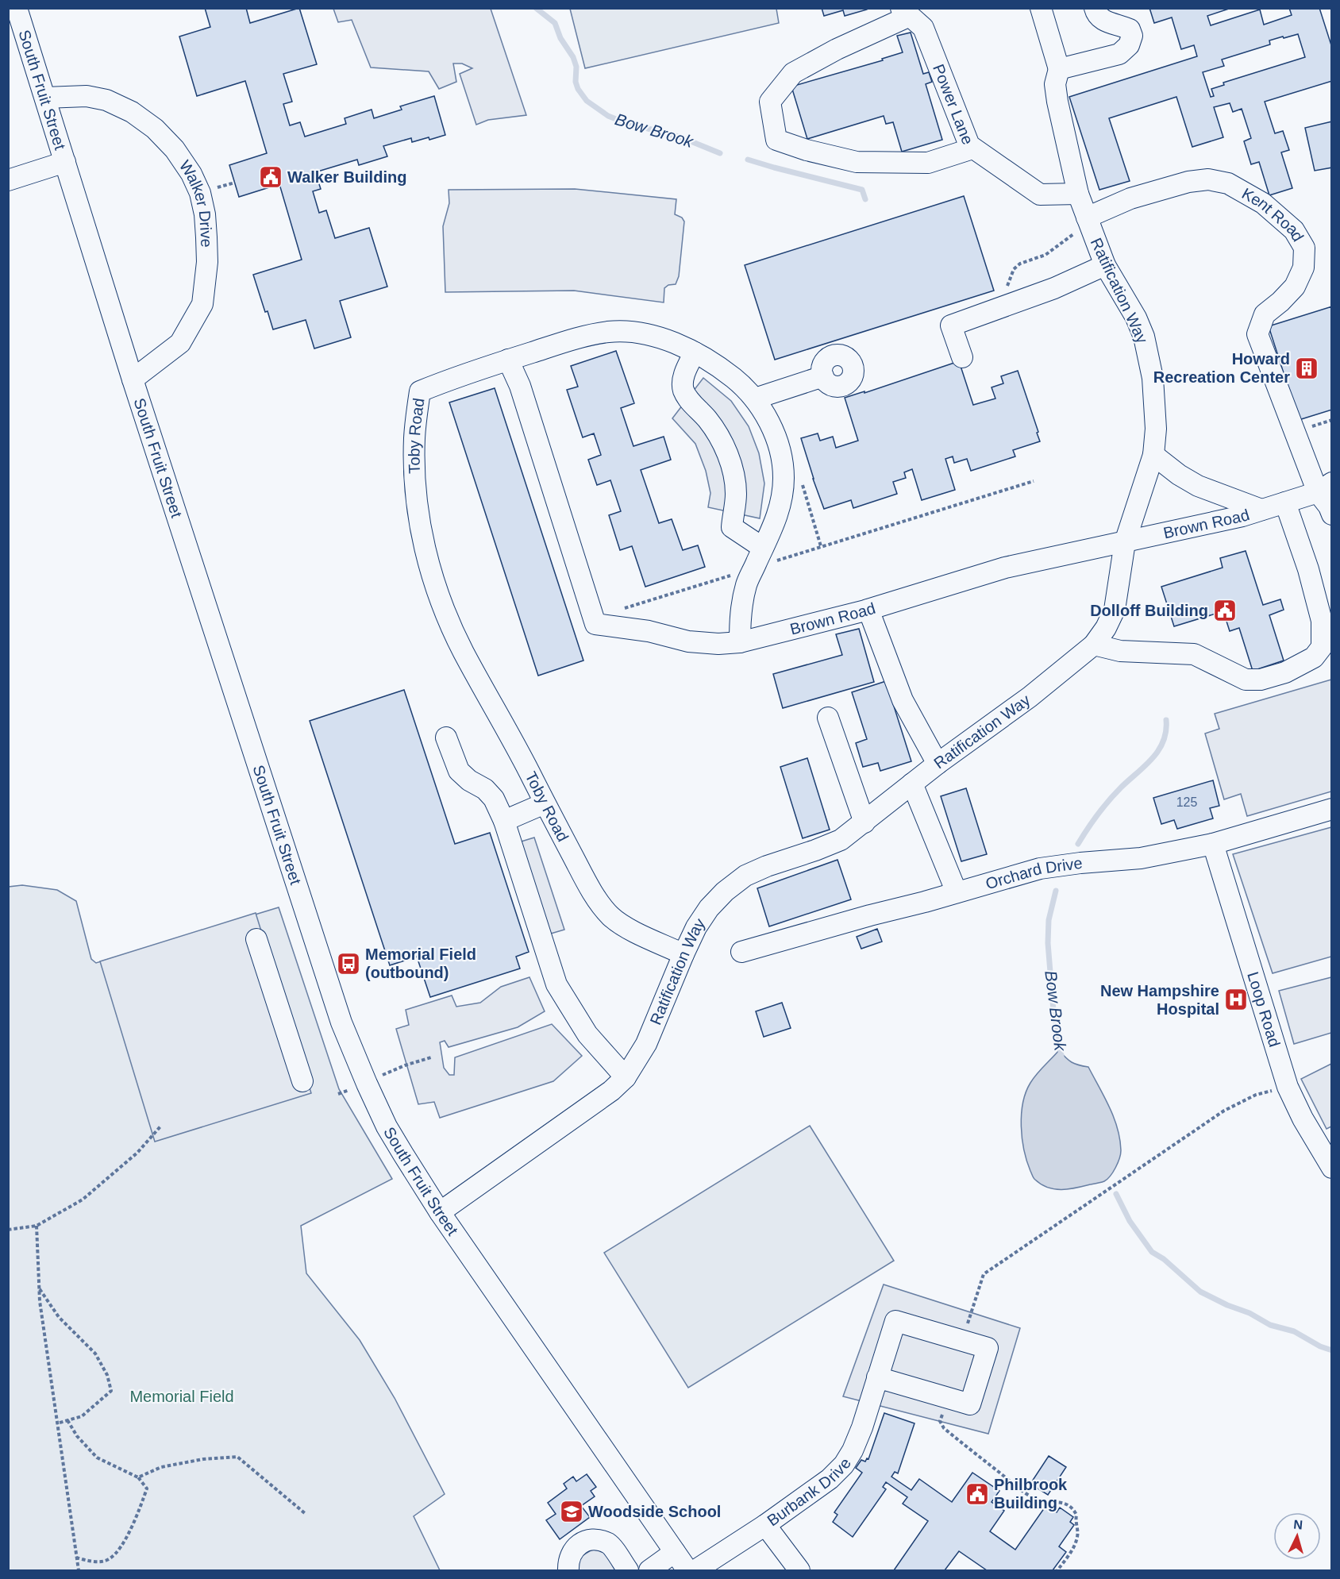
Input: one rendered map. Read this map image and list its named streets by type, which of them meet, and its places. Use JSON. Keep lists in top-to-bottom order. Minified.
{"streets":{"street":["South Fruit Street","Power Lane","Walker Drive","Kent Road","Ratification Way","Toby Road","Brown Road","Orchard Drive","Loop Road","Burbank Drive"]},"crossings":[["South Fruit Street","Walker Drive"],["South Fruit Street","Ratification Way"],["Power Lane","Ratification Way"],["Kent Road","Ratification Way"],["Kent Road","Brown Road"],["Ratification Way","Toby Road"],["Ratification Way","Brown Road"],["Toby Road","Brown Road"],["Orchard Drive","Loop Road"]],"water":["Bow Brook"],"parks":["Memorial Field"],"places":{"public building":["Walker Building","Dolloff Building","Philbrook Building"],"building":["Howard Recreation Center"],"bus stop":["Memorial Field (outbound)"],"hospital":["New Hampshire Hospital"],"school or university":["Woodside School"]},"house_numbers":["125"],"north":"top"}
